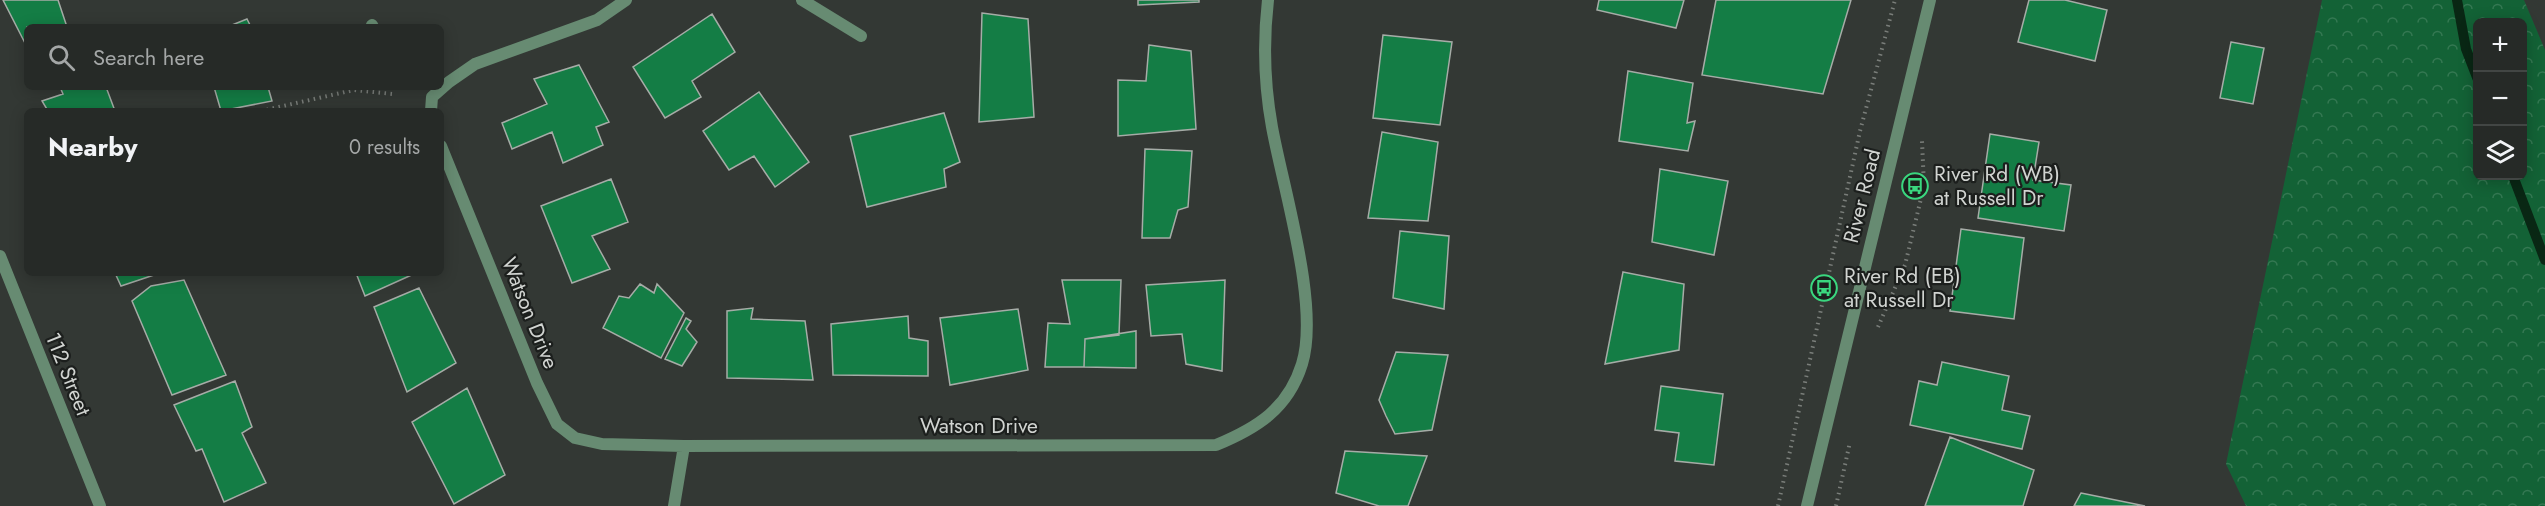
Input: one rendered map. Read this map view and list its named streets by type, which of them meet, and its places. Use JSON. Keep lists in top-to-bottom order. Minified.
{"streets":{"street":["River Road","Watson Drive","112 Street"]},"places":{"bus stop":["River Rd (WB) at Russell Dr","River Rd (EB) at Russell Dr"]},"page":{"map_buttons":["+","−"],"search":"Search here","heading":["Nearby","0 results"]}}
